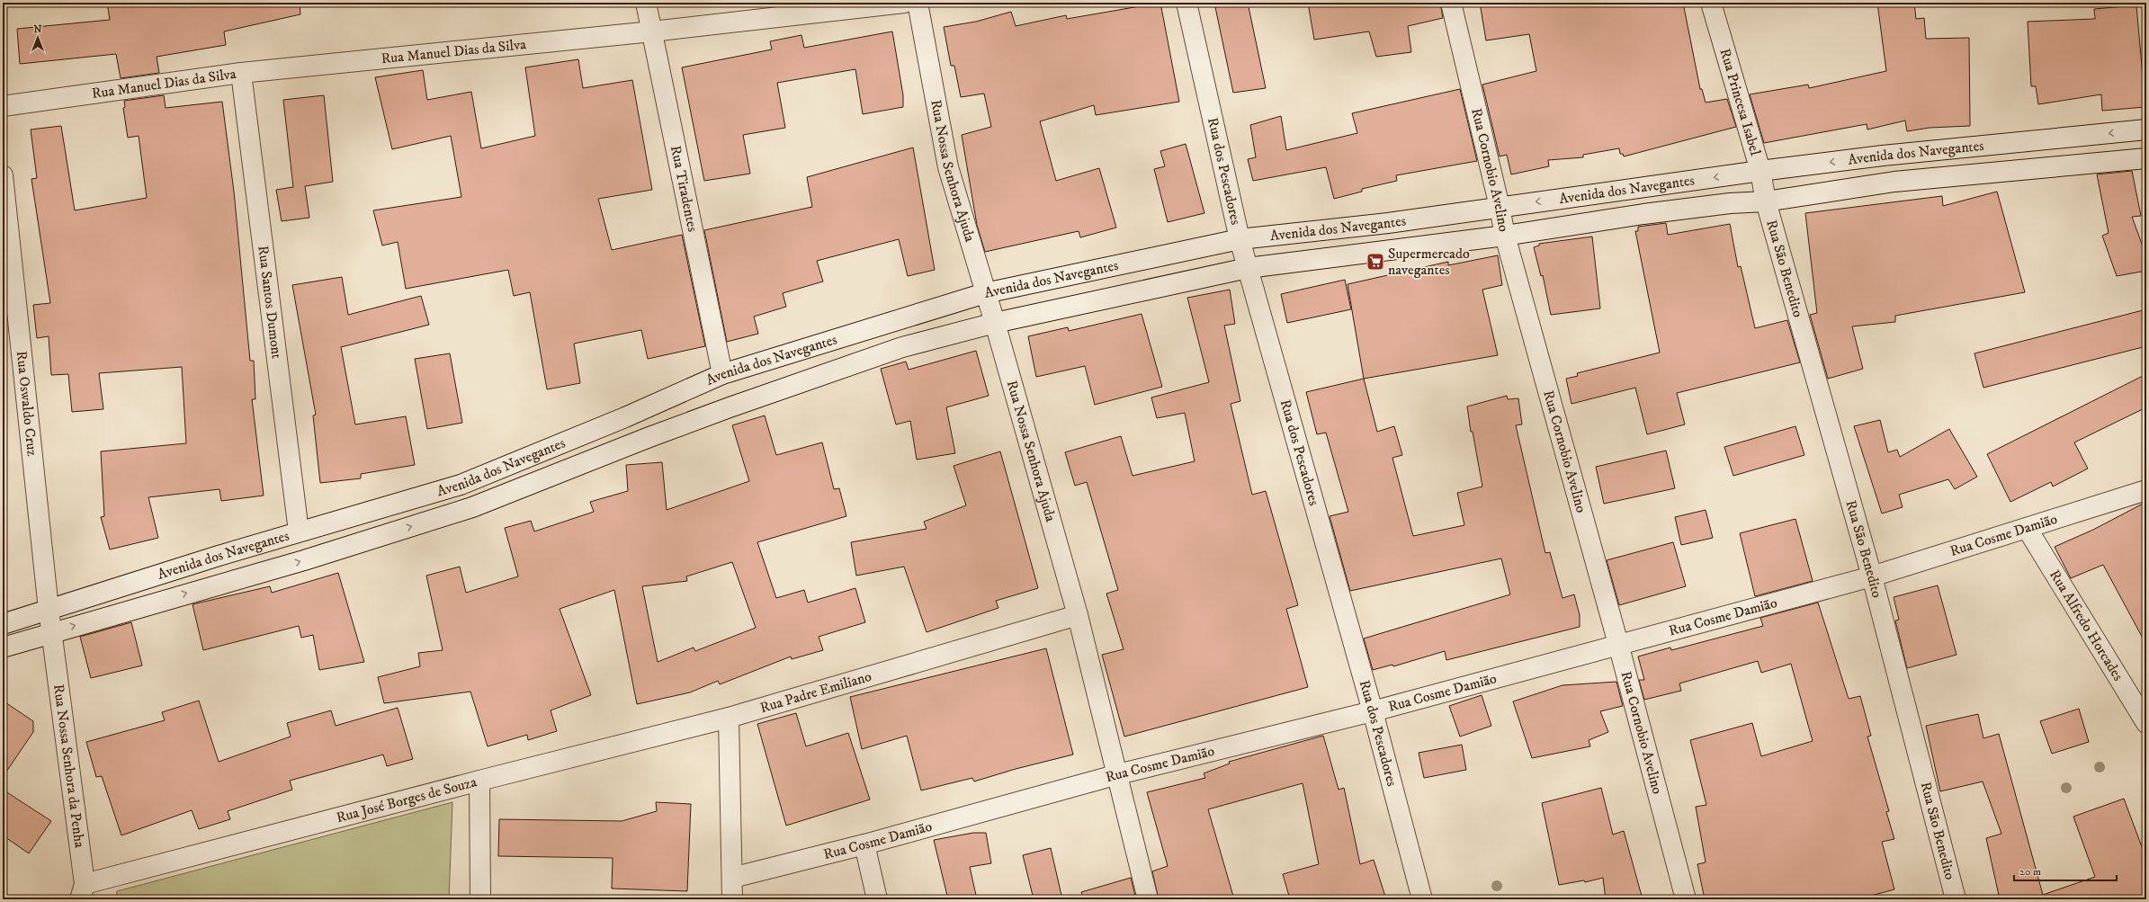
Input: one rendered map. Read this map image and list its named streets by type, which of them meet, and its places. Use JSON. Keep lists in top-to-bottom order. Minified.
{"streets":{"street":["Rua Manuel Dias da Silva","Rua Princesa Isabel","Avenida dos Navegantes","Rua Cornobio Avelino","Rua Nossa Senhora Ajuda","Rua dos Pescadores","Rua Tiradentes","Rua São Benedito","Rua Santos Dumont","Rua Oswaldo Cruz","Rua Cosme Damião","Rua Alfredo Horcades","Rua Padre Emiliano","Rua Nossa Senhora da Penha","Rua José Borges de Souza"]},"crossings":[["Rua Manuel Dias da Silva","Rua Tiradentes"],["Rua Manuel Dias da Silva","Rua Santos Dumont"],["Rua Princesa Isabel","Avenida dos Navegantes"],["Rua Princesa Isabel","Rua São Benedito"],["Avenida dos Navegantes","Rua Cornobio Avelino"],["Avenida dos Navegantes","Rua Nossa Senhora Ajuda"],["Avenida dos Navegantes","Rua dos Pescadores"],["Avenida dos Navegantes","Rua Tiradentes"],["Avenida dos Navegantes","Rua São Benedito"],["Avenida dos Navegantes","Rua Santos Dumont"],["Avenida dos Navegantes","Rua Oswaldo Cruz"],["Avenida dos Navegantes","Rua Nossa Senhora da Penha"],["Rua Cornobio Avelino","Rua Cosme Damião"],["Rua Nossa Senhora Ajuda","Rua Cosme Damião"],["Rua Nossa Senhora Ajuda","Rua Padre Emiliano"],["Rua dos Pescadores","Rua Cosme Damião"],["Rua São Benedito","Rua Cosme Damião"],["Rua Oswaldo Cruz","Rua Nossa Senhora da Penha"],["Rua Cosme Damião","Rua Alfredo Horcades"],["Rua Padre Emiliano","Rua José Borges de Souza"],["Rua Nossa Senhora da Penha","Rua José Borges de Souza"]],"places":{"supermarket":["Supermercado navegantes"]},"scale_bar":"20 m","north":"top"}
